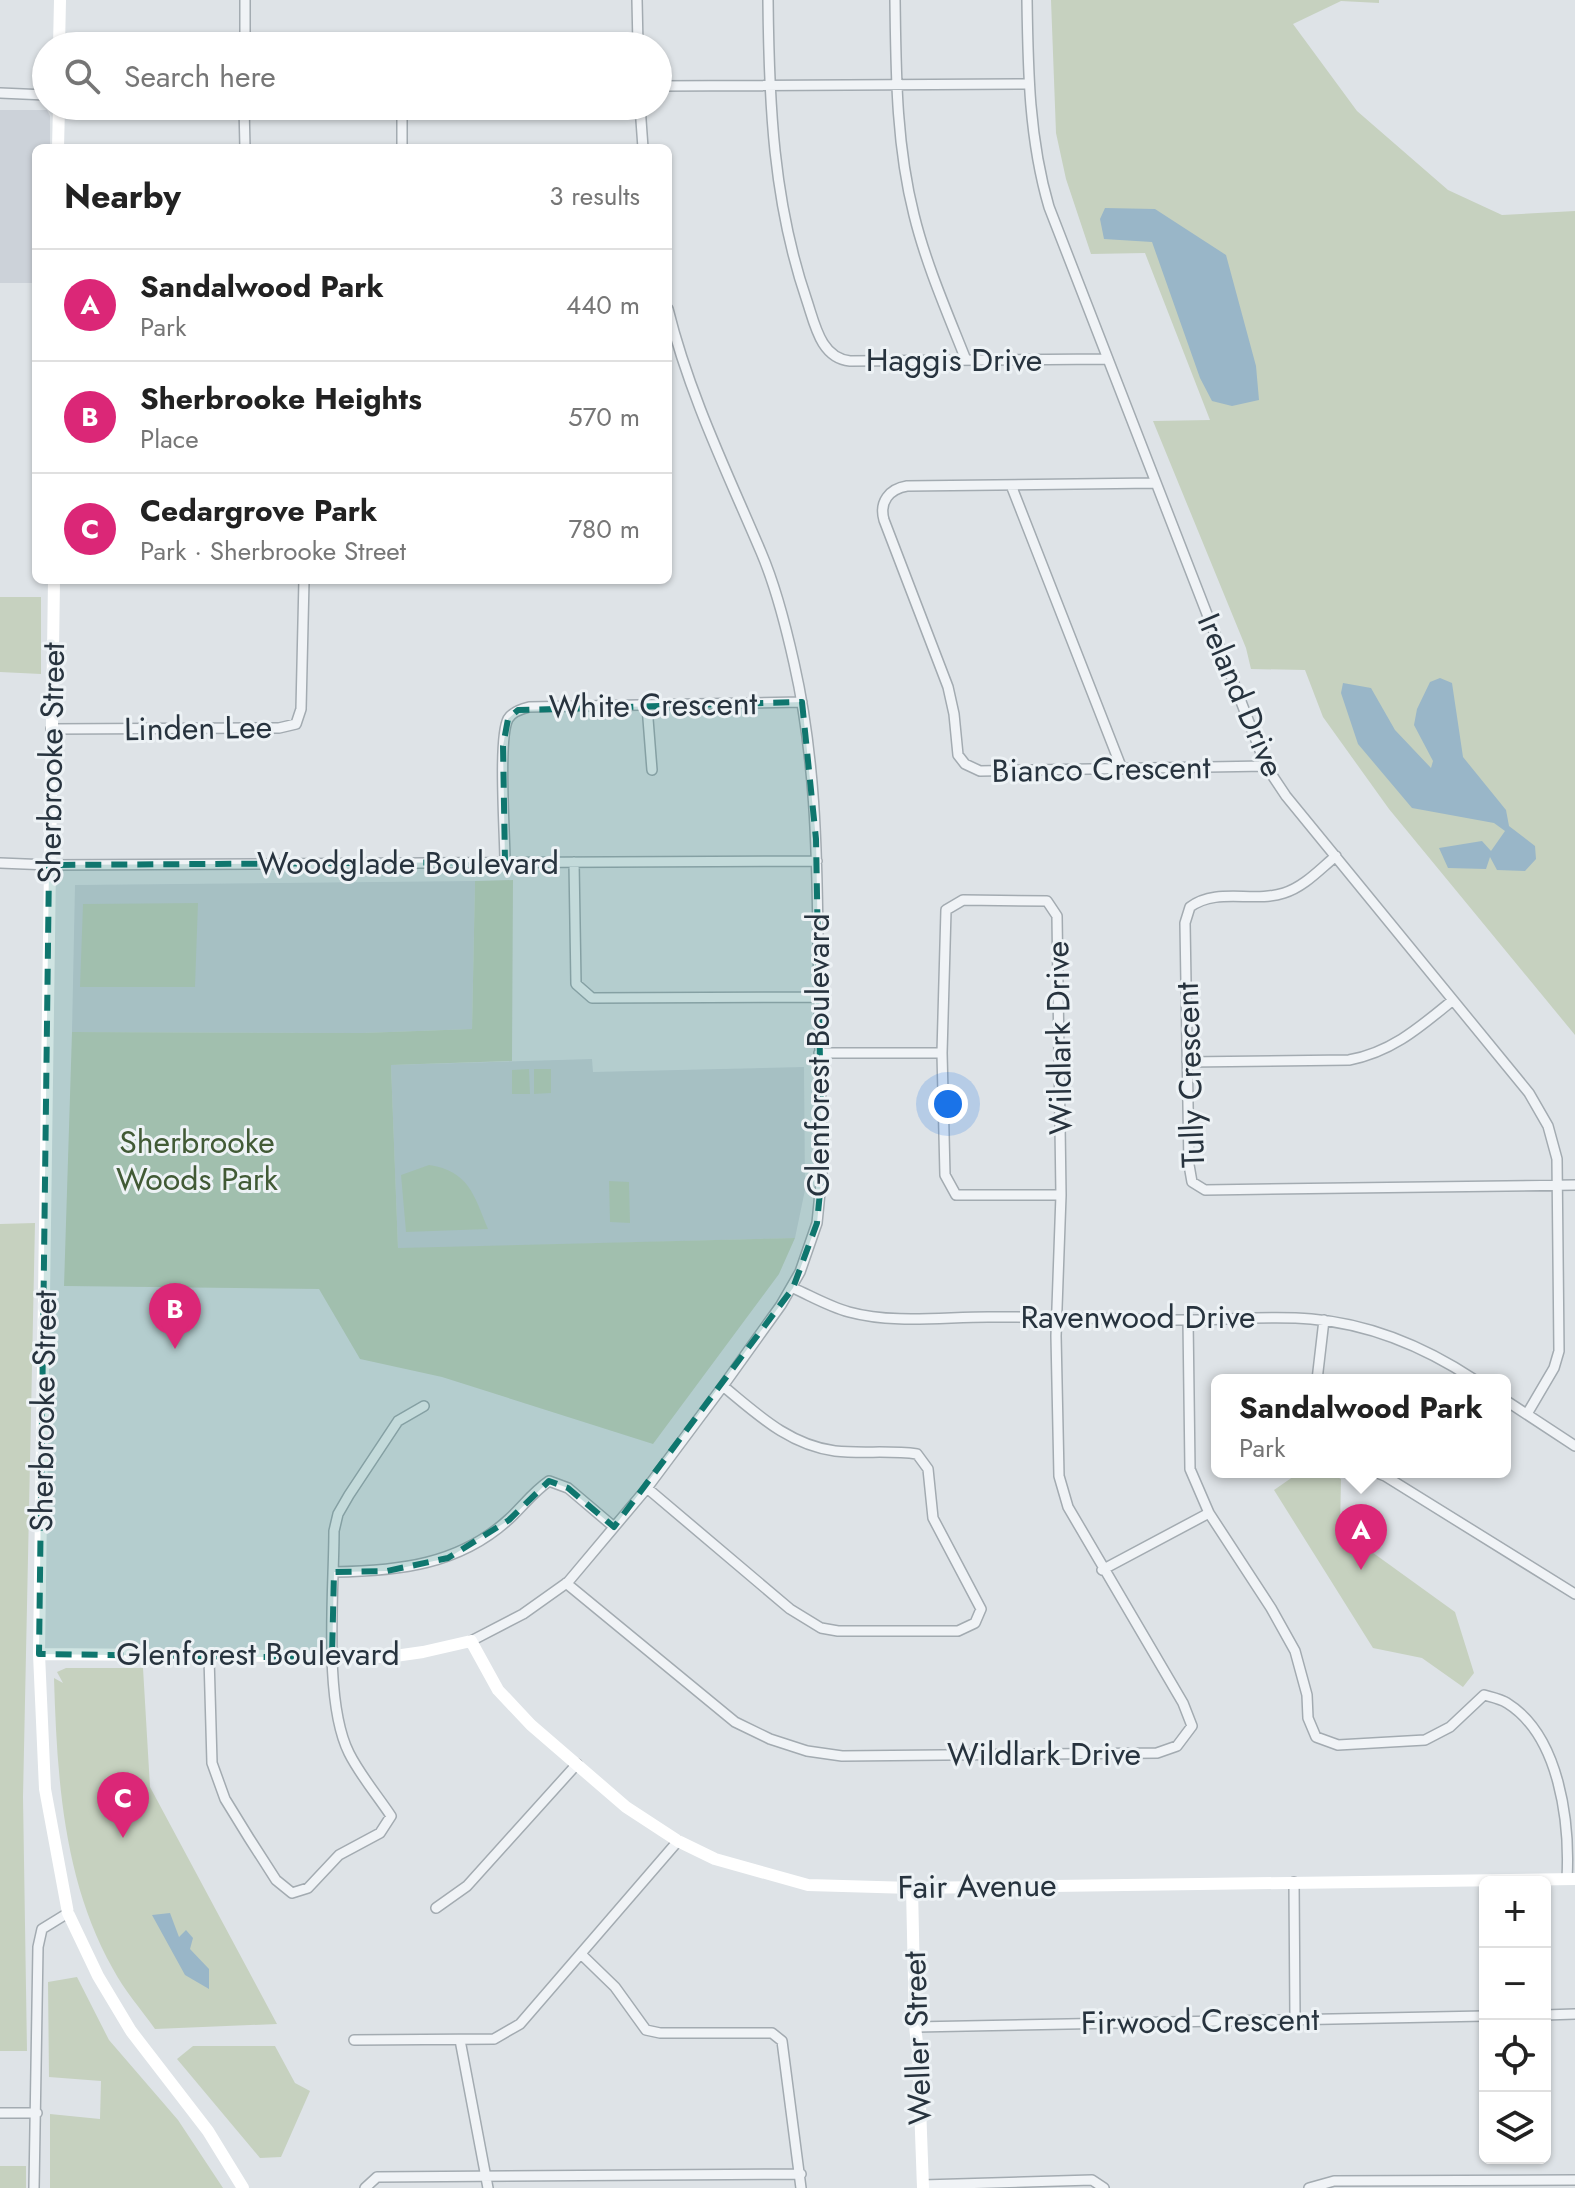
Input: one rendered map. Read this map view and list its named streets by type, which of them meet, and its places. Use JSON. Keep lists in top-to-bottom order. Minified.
{"streets":{"street":["Haggis Drive","Ireland Drive","White Crescent","Linden Lee","Sherbrooke Street","Bianco Crescent","Woodglade Boulevard","Wildlark Drive","Glenforest Boulevard","Tully Crescent","Ravenwood Drive","Fair Avenue","Firwood Crescent","Weller Street"]},"crossings":[["Haggis Drive","Ireland Drive"],["Ireland Drive","Bianco Crescent"],["Ireland Drive","Tully Crescent"],["White Crescent","Woodglade Boulevard"],["White Crescent","Glenforest Boulevard"],["Linden Lee","Sherbrooke Street"],["Sherbrooke Street","Woodglade Boulevard"],["Sherbrooke Street","Glenforest Boulevard"],["Woodglade Boulevard","Glenforest Boulevard"],["Wildlark Drive","Glenforest Boulevard"],["Wildlark Drive","Ravenwood Drive"],["Glenforest Boulevard","Ravenwood Drive"],["Glenforest Boulevard","Fair Avenue"],["Fair Avenue","Weller Street"],["Firwood Crescent","Weller Street"]],"parks":["Sherbrooke Woods Park"],"page":{"search":"Search here","heading":["Nearby","3 results"],"list":[{"mark":"A","name":"Sandalwood Park","note":"Park","value":"440 m"},{"mark":"B","name":"Sherbrooke Heights","note":"Place","value":"570 m"},{"mark":"C","name":"Cedargrove Park","note":"Park · Sherbrooke Street","value":"780 m"}],"pins":["B","A","C"],"popup":["Sandalwood Park","Park"],"map_buttons":["+","−"]}}
